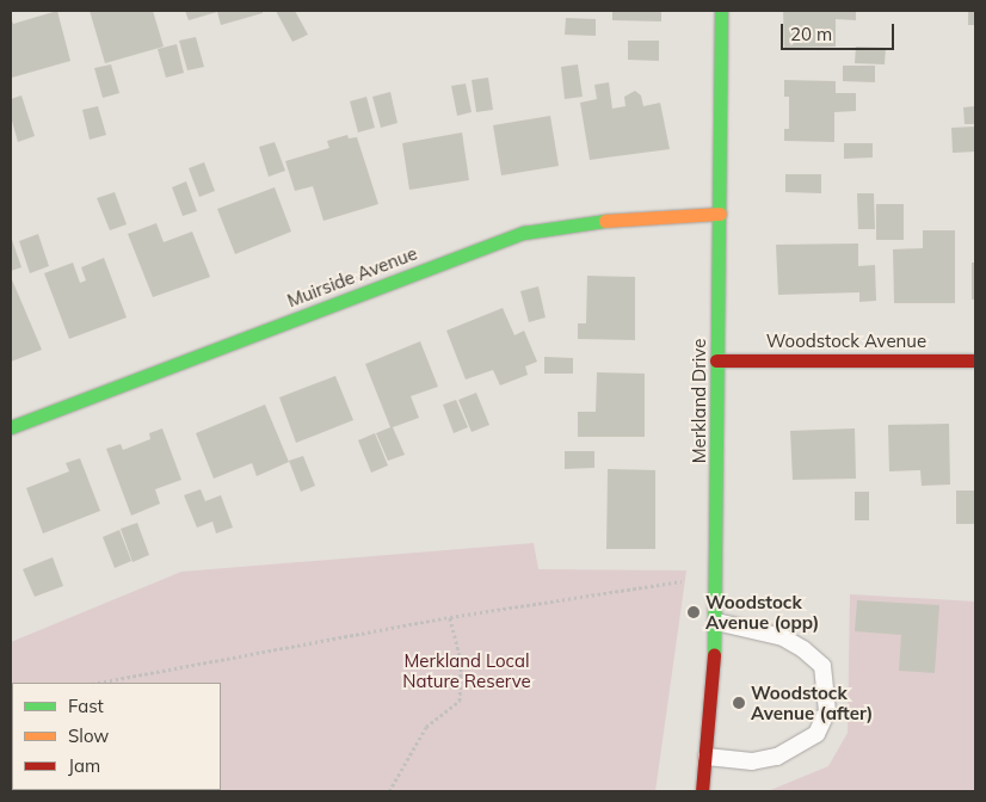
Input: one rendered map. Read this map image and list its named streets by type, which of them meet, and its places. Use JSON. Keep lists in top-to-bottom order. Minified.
{"streets":{"street":["Muirside Avenue","Woodstock Avenue","Merkland Drive"]},"crossings":[["Muirside Avenue","Merkland Drive"],["Woodstock Avenue","Merkland Drive"]],"parks":["Merkland Local Nature Reserve"],"places":["Woodstock Avenue (opp)","Woodstock Avenue (after)"],"legend":["Fast","Slow","Jam"],"scale_bar":"20 m"}
